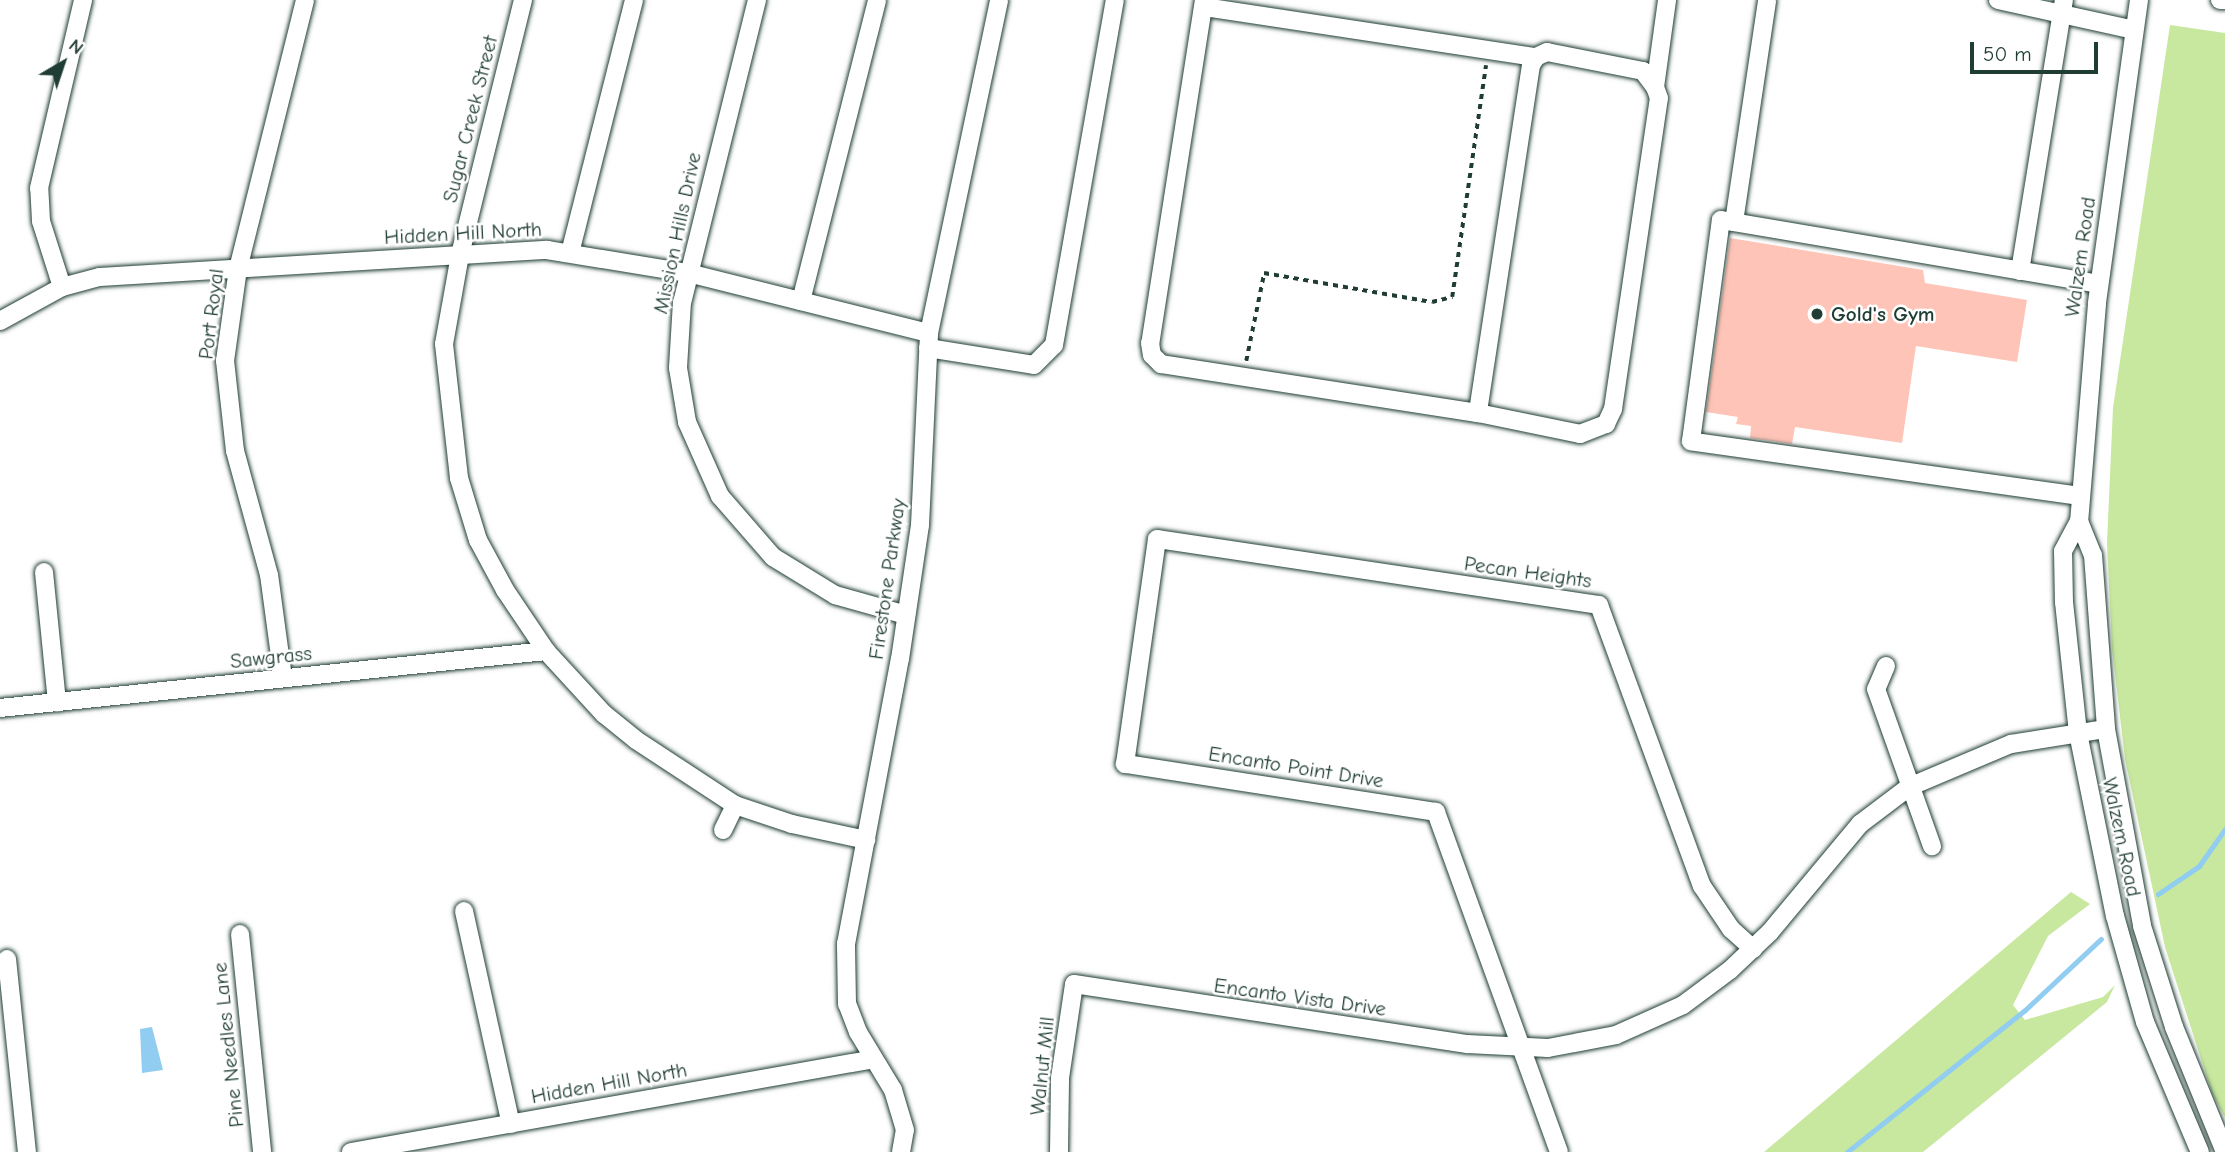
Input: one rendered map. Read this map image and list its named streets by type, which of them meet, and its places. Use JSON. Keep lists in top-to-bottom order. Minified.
{"streets":{"street":["Sugar Creek Street","Hidden Hill North","Mission Hills Drive","Walzem Road","Port Royal","Pecan Heights","Firestone Parkway","Sawgrass","Encanto Point Drive","Encanto Vista Drive","Pine Needles Lane","Walnut Mill"]},"crossings":[["Sugar Creek Street","Hidden Hill North"],["Sugar Creek Street","Firestone Parkway"],["Sugar Creek Street","Sawgrass"],["Hidden Hill North","Mission Hills Drive"],["Hidden Hill North","Port Royal"],["Hidden Hill North","Firestone Parkway"],["Mission Hills Drive","Firestone Parkway"],["Port Royal","Sawgrass"],["Pecan Heights","Encanto Point Drive"],["Encanto Point Drive","Encanto Vista Drive"],["Encanto Vista Drive","Walnut Mill"]],"places":["Gold's Gym"],"scale_bar":"50 m","north":"top right"}
